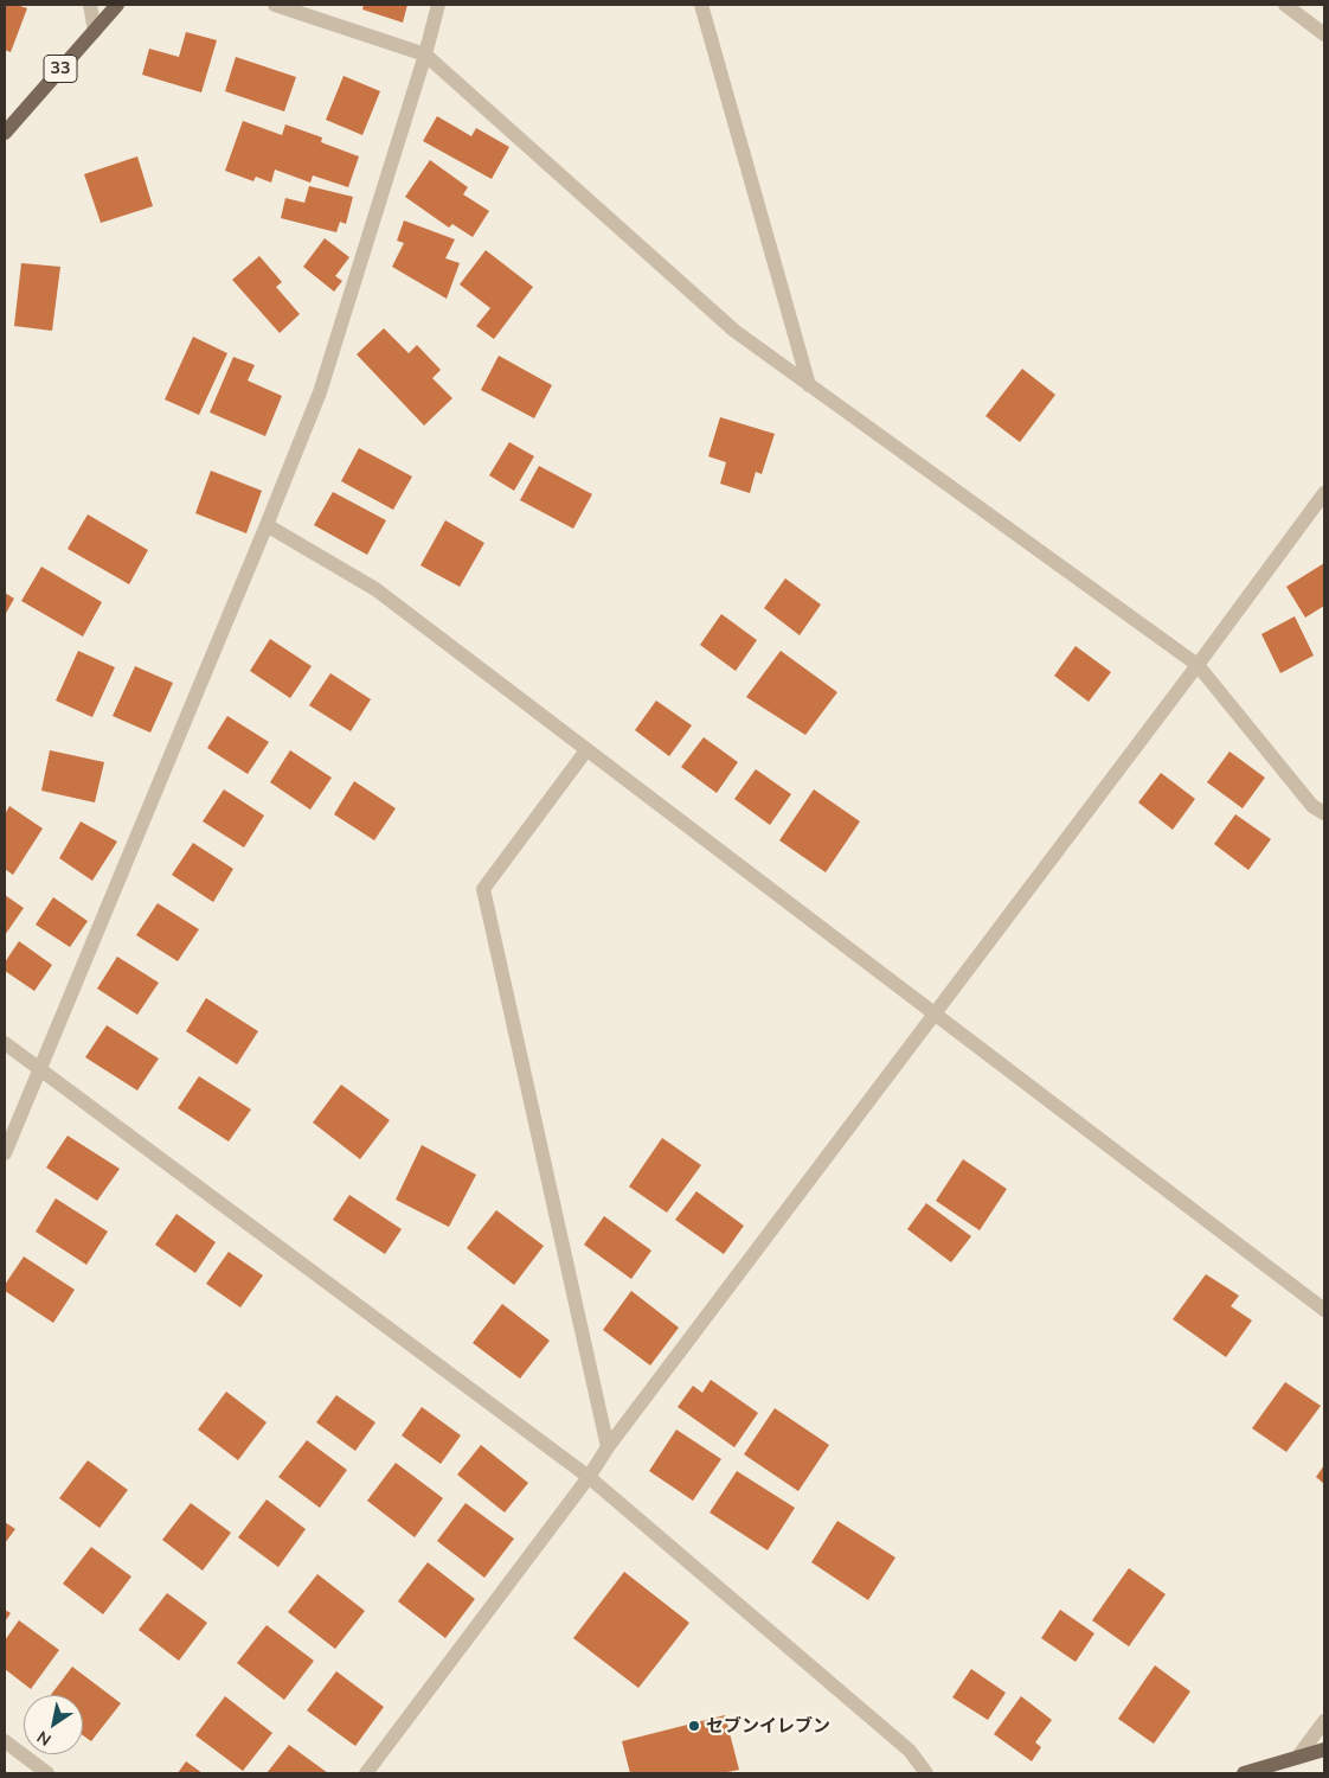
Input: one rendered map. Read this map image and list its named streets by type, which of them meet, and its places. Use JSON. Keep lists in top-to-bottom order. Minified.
{"streets":{"main road":["33"]},"places":["セブンイレブン"],"north":"bottom left"}
